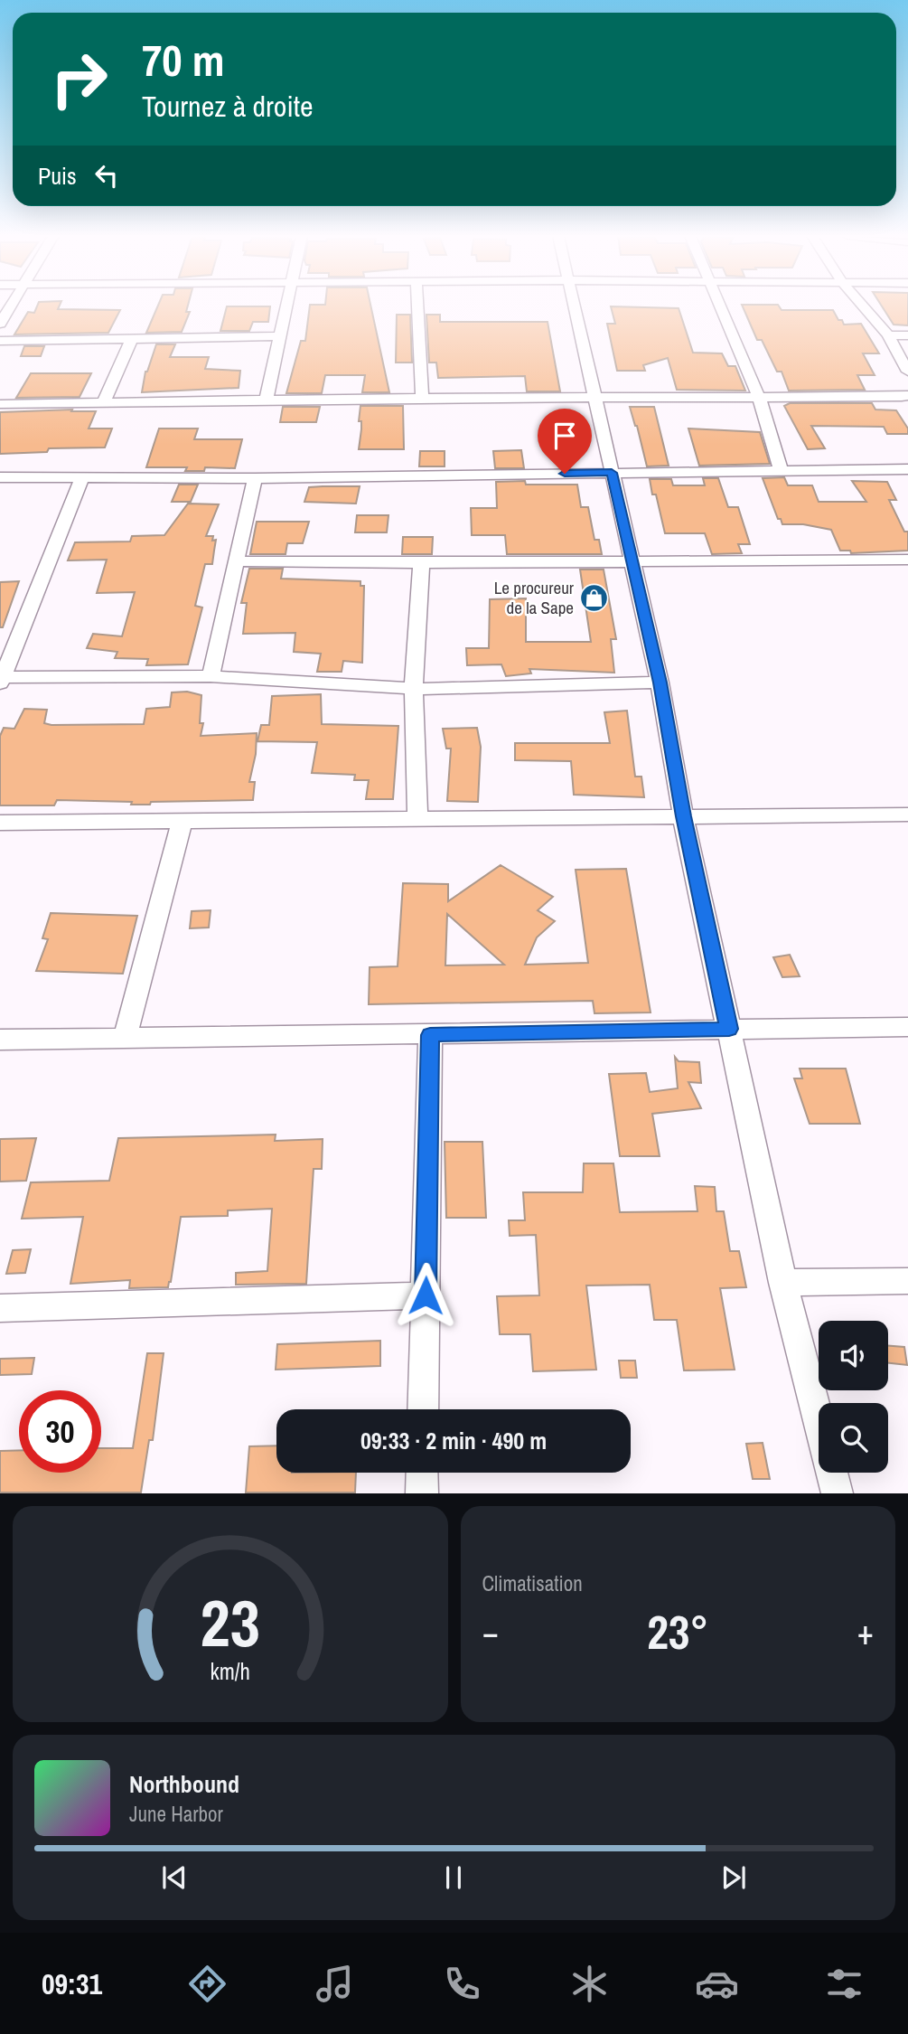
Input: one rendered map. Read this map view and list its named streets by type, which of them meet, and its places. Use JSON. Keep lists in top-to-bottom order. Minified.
{"places":{"shop":["Le procureur de la Sape"]},"page":{"turn":["70 m","Tournez à droite"],"then":"Puis","limit":"30","trip":"09:33 · 2 min · 490 m","tile":"Climatisation","heat":["−","23°","+"],"song":["Northbound","June Harbor"],"tabs":"09:31","gauge":["23","km/h"]}}
